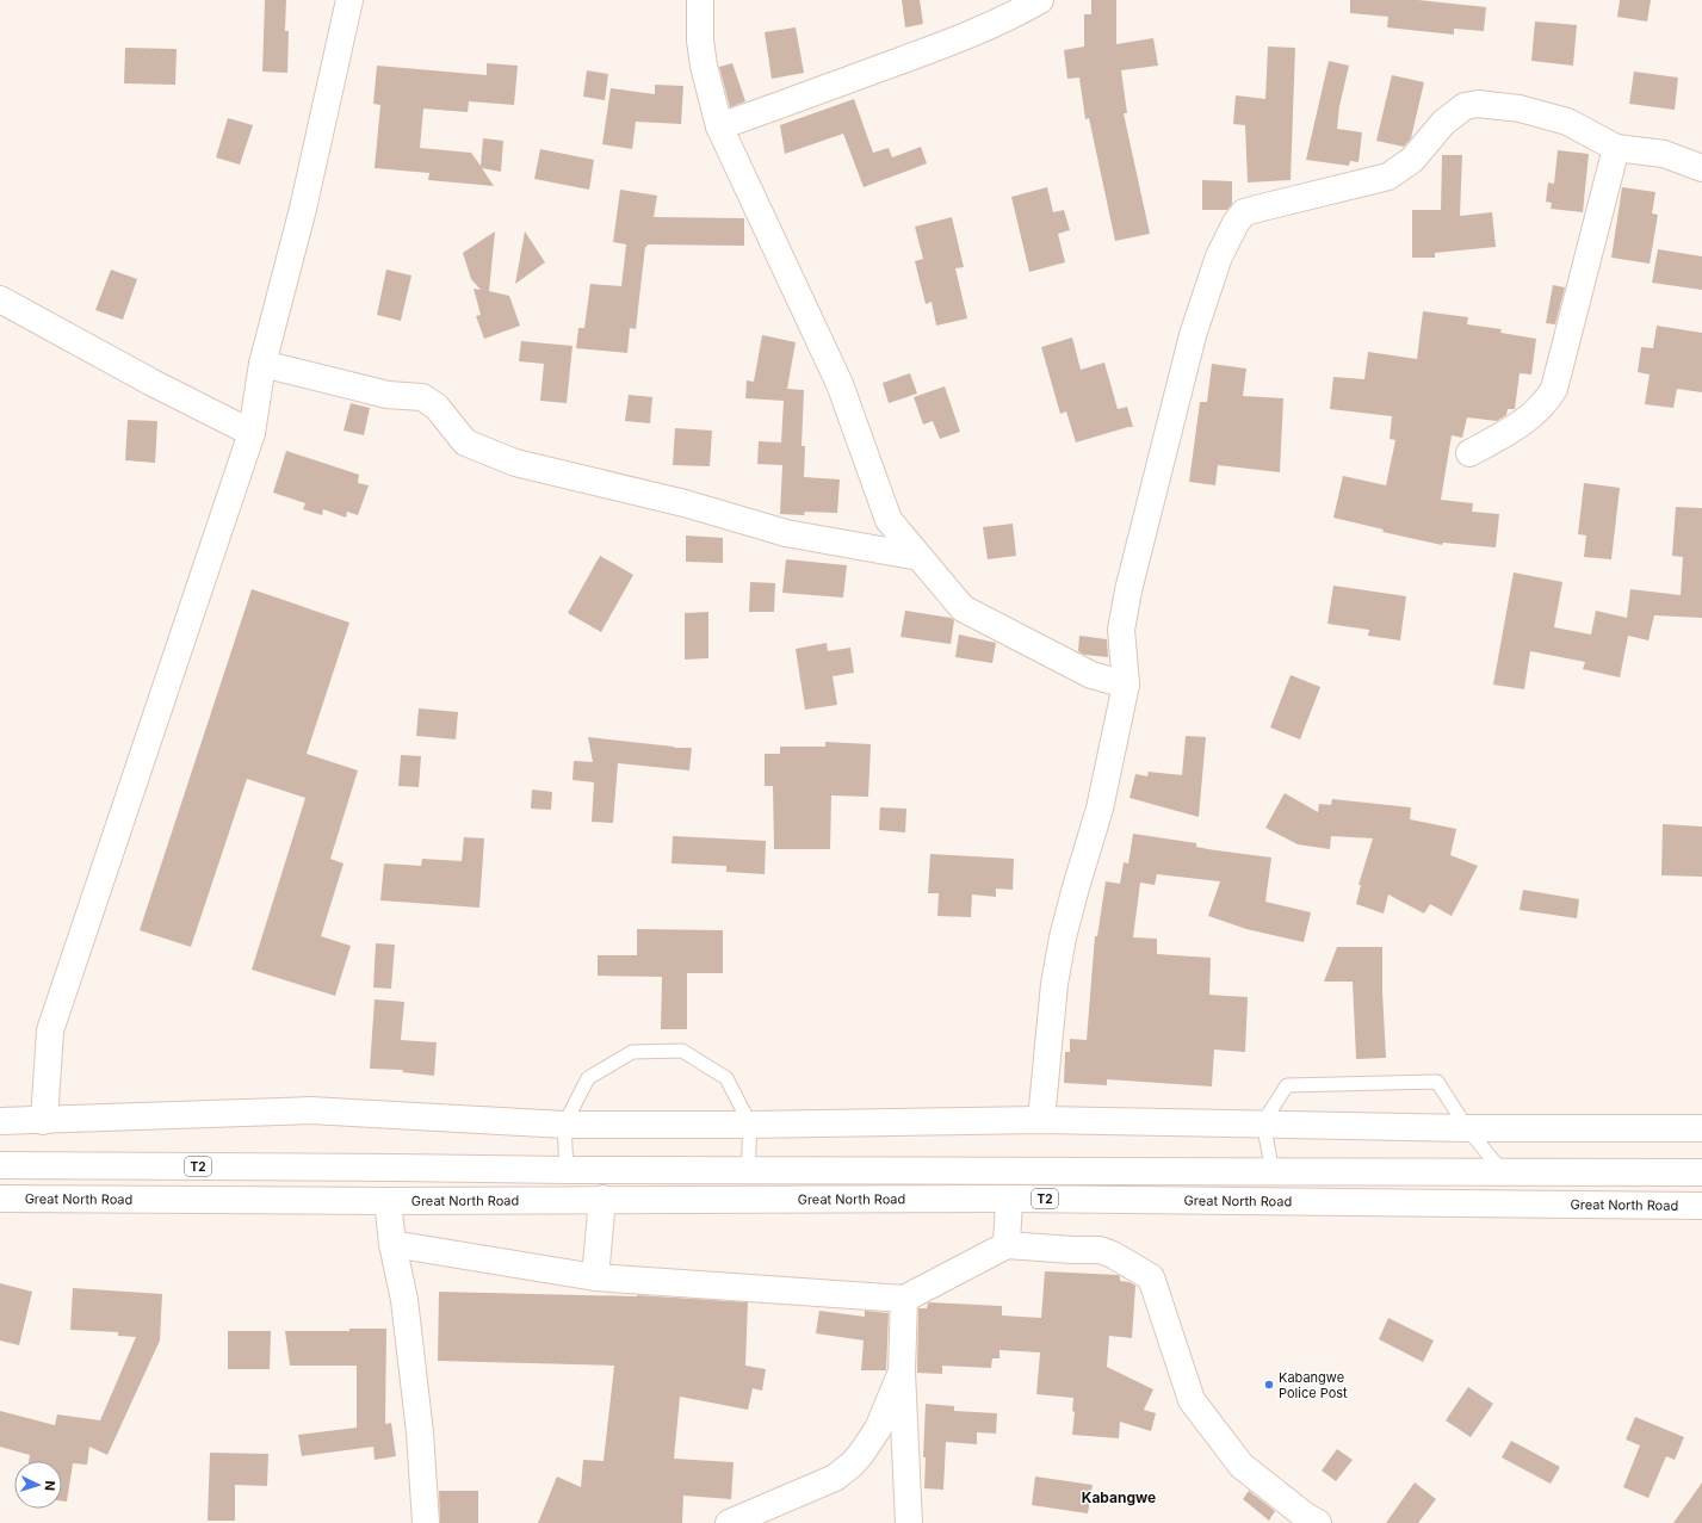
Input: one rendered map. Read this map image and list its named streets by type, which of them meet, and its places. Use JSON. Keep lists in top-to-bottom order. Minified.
{"streets":{"street":["T2","Great North Road"]},"districts":["Kabangwe"],"places":["Kabangwe Police Post"],"north":"right"}
